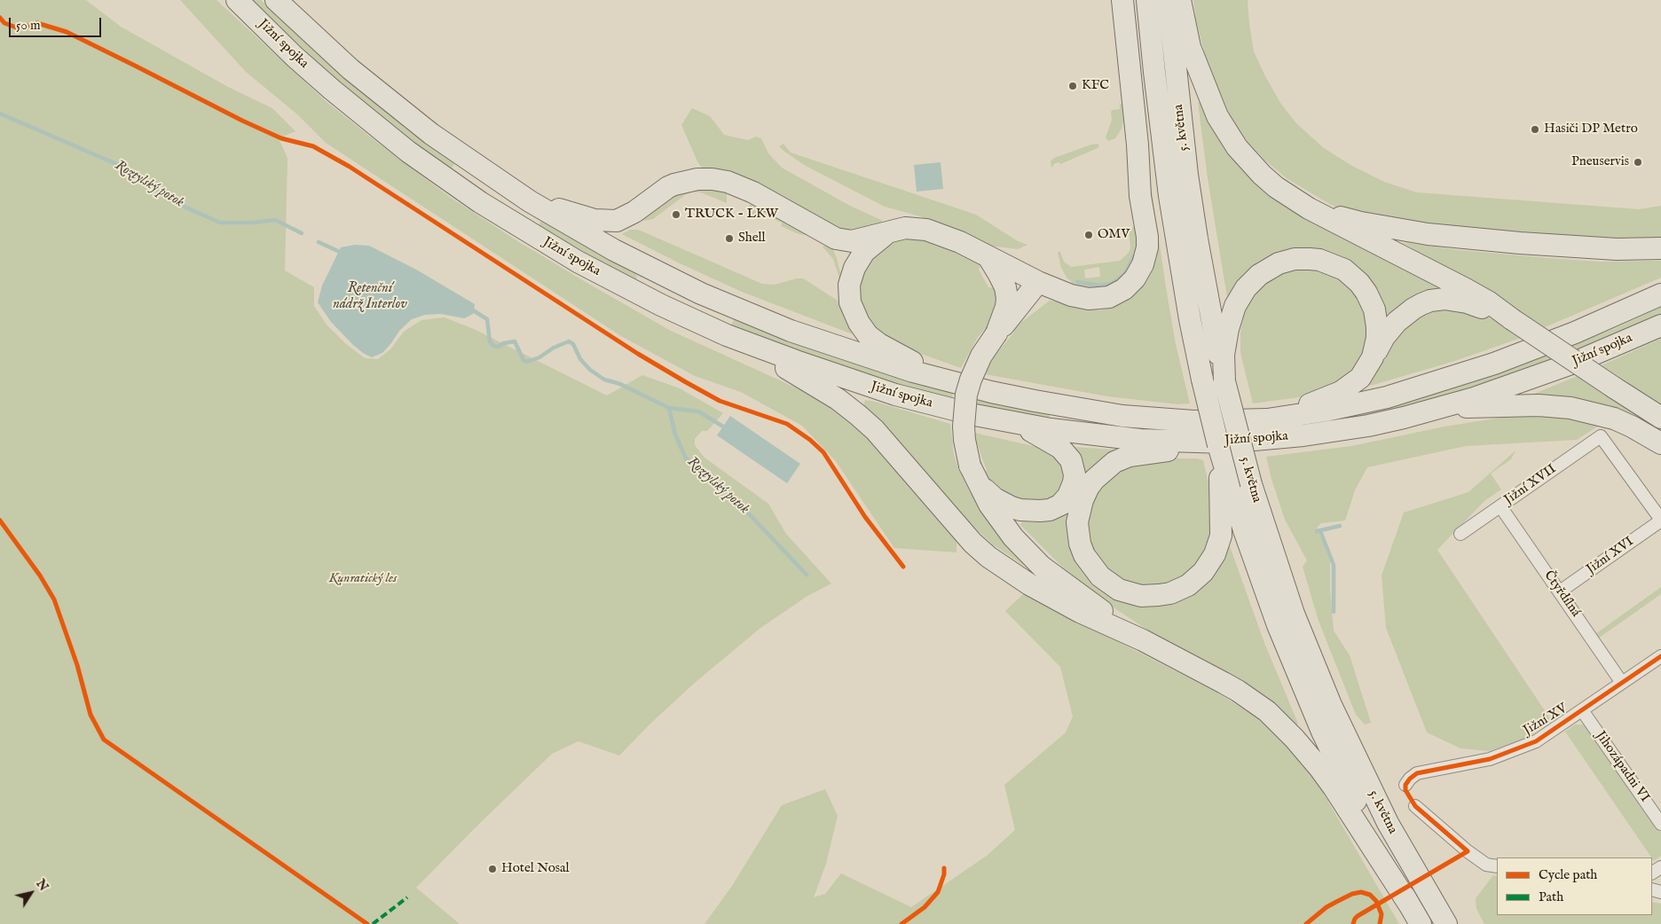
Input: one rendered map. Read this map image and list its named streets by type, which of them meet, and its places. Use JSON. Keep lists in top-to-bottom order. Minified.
{"streets":{"highway":["Jižní spojka","5. května"],"street":["Jižní XVII","Jižní XVI","Čtyřdílná","Jižní XV","Jihozápadni VI"]},"crossings":[["Jižní spojka","5. května"],["Jižní XVII","Jižní XVI"],["Jižní XVII","Čtyřdílná"],["Jižní XVI","Čtyřdílná"],["Čtyřdílná","Jižní XV"],["Jižní XV","Jihozápadni VI"]],"water":["Roztylský potok","Retenční nádrž Interlov"],"parks":["Kunratický les"],"places":["KFC","Hasiči DP Metro","Pneuservis","TRUCK - LKW","OMV","Shell","Hotel Nosal"],"legend":["Cycle path","Path"],"scale_bar":"50 m","north":"top right"}
